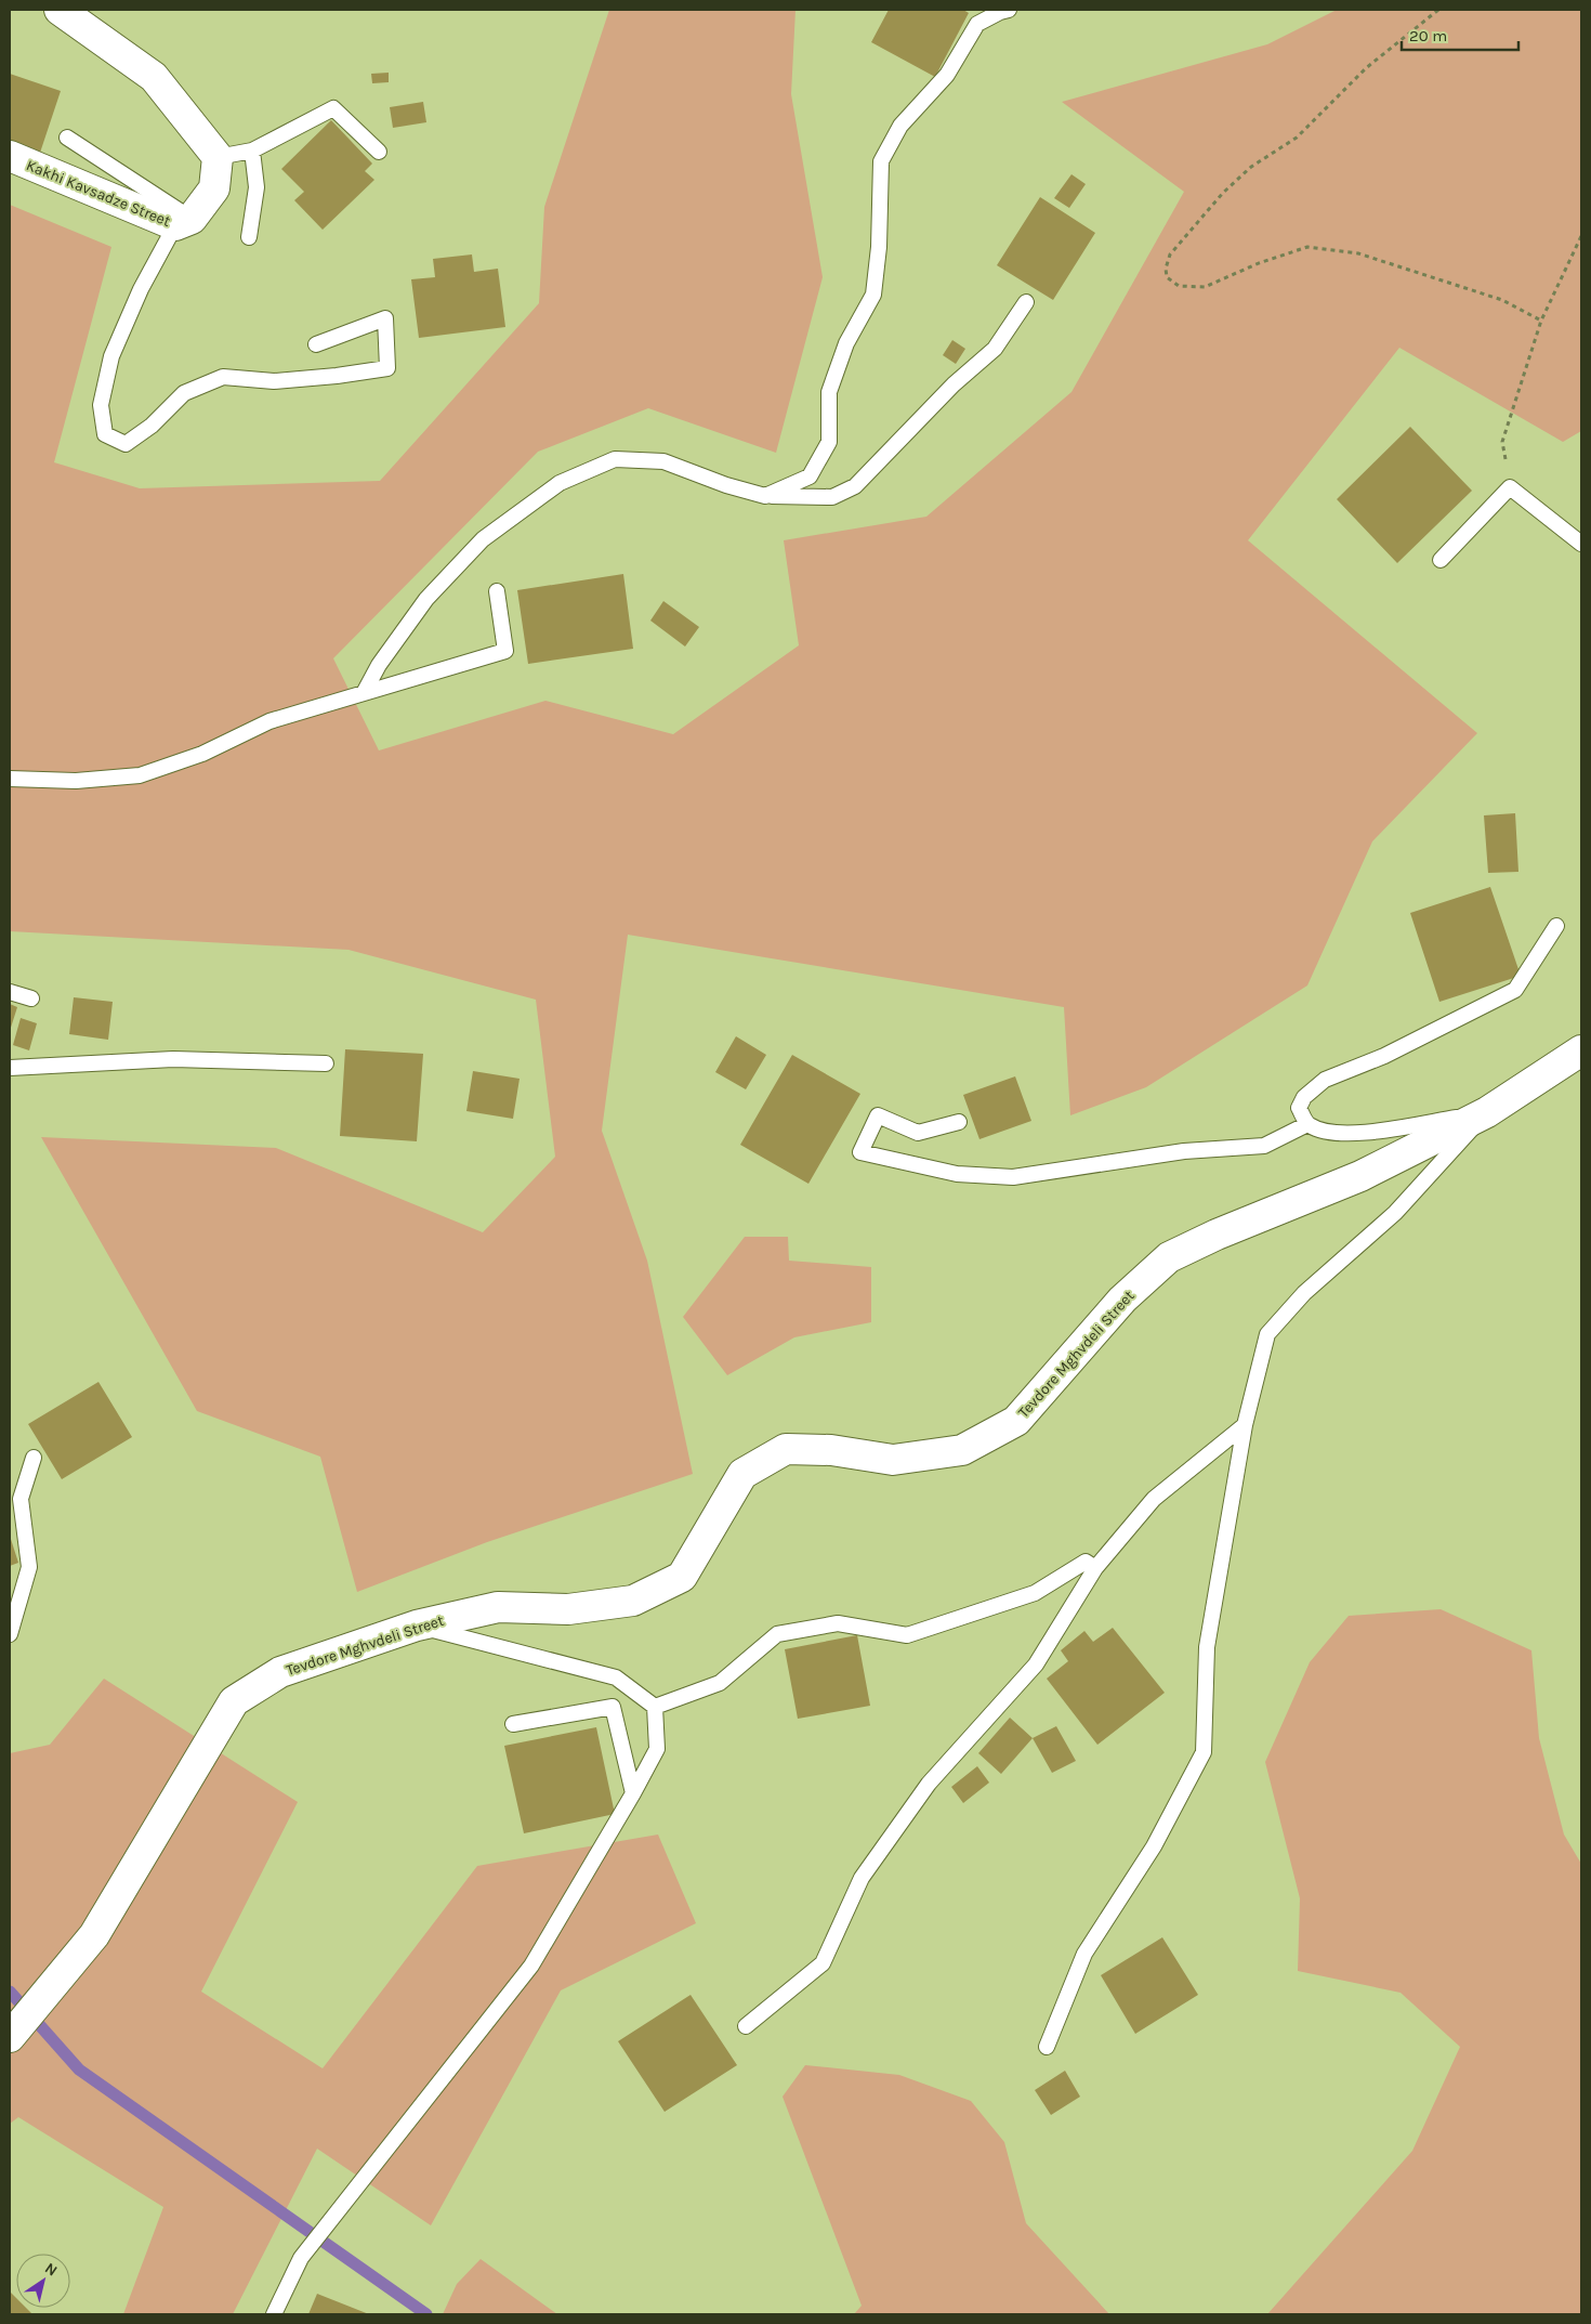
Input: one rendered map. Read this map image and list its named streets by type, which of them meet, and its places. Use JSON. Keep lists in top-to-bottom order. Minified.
{"streets":{"street":["Kakhi Kavsadze Street","Tevdore Mghvdeli Street"]},"scale_bar":"20 m","north":"top right"}
